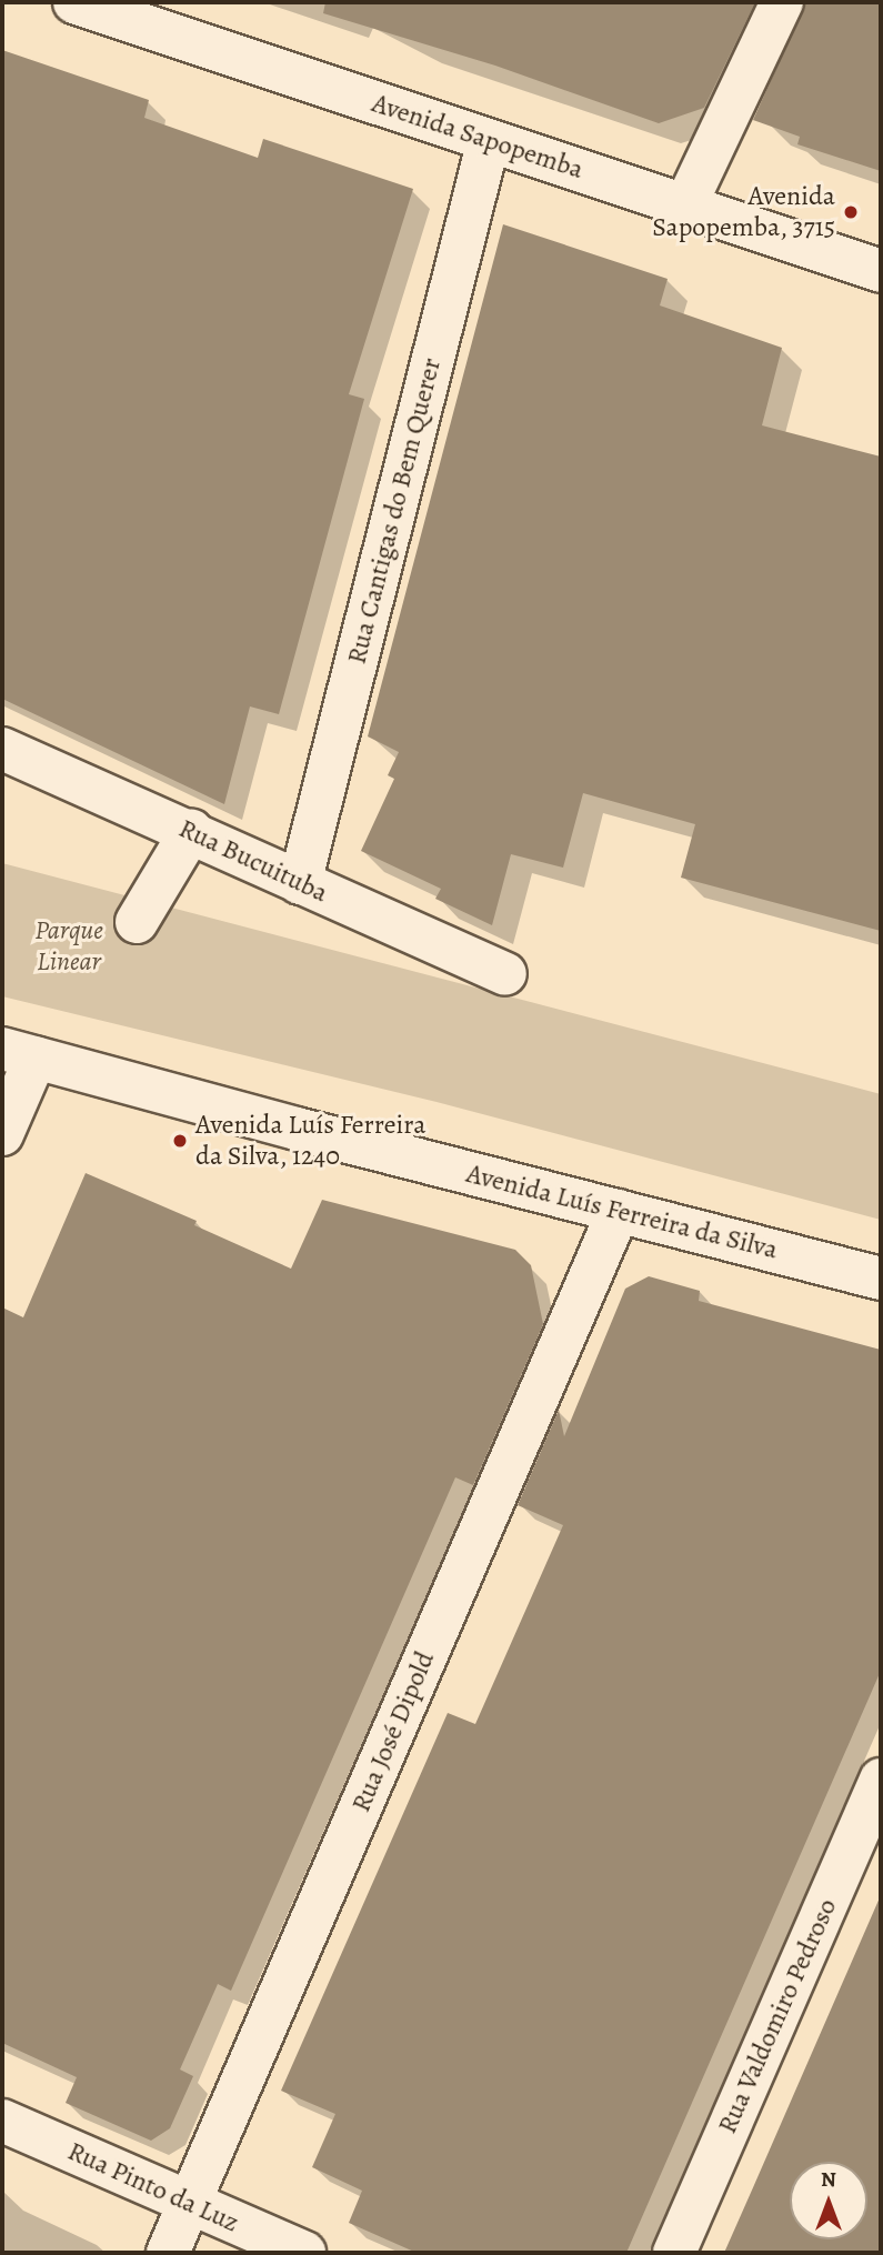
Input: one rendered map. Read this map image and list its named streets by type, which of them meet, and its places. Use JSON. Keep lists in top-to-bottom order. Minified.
{"streets":{"street":["Avenida Sapopemba","Rua Cantigas do Bem Querer","Rua Bucuituba","Avenida Luís Ferreira da Silva","Rua José Dipold","Rua Valdomiro Pedroso","Rua Pinto da Luz"]},"crossings":[["Avenida Sapopemba","Rua Cantigas do Bem Querer"],["Rua Cantigas do Bem Querer","Rua Bucuituba"],["Avenida Luís Ferreira da Silva","Rua José Dipold"],["Rua José Dipold","Rua Pinto da Luz"]],"parks":["Parque Linear"],"places":["Avenida Sapopemba, 3715","Avenida Luís Ferreira da Silva, 1240"],"north":"top"}
